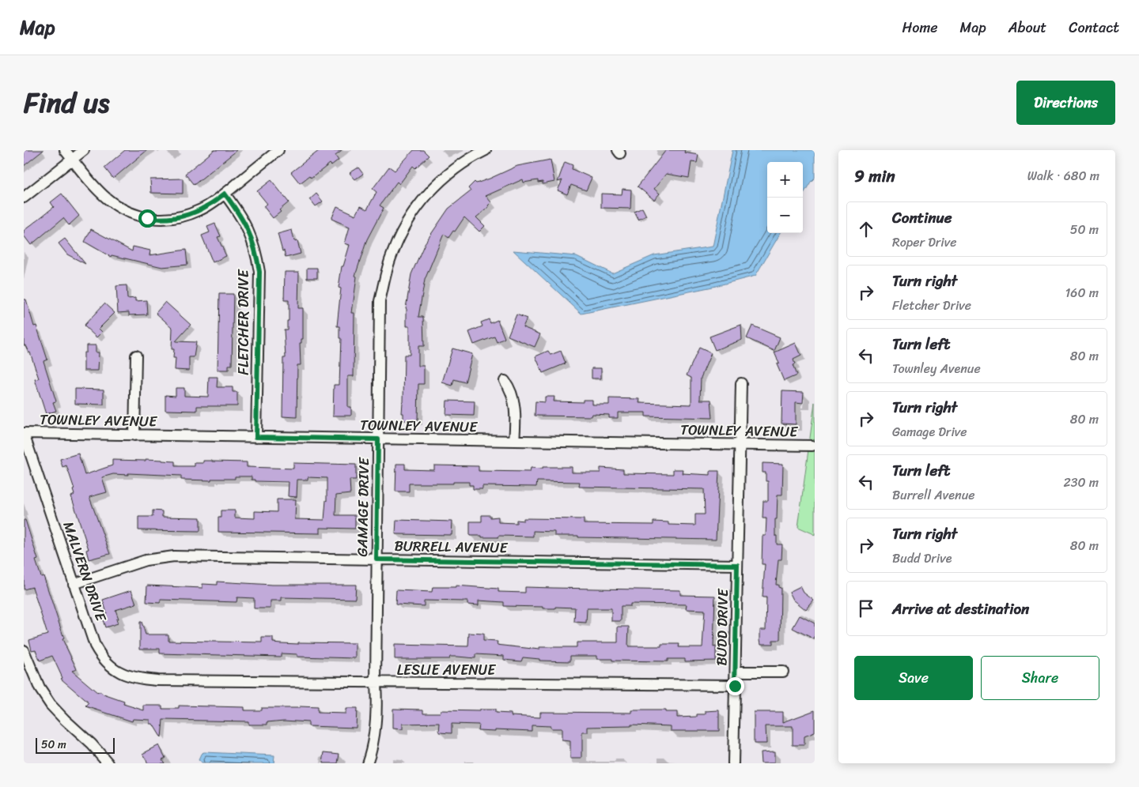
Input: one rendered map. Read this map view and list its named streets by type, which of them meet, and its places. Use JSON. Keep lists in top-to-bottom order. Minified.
{"streets":{"street":["FLETCHER DRIVE","TOWNLEY AVENUE","GAMAGE DRIVE","BURRELL AVENUE","MALVERN DRIVE","BUDD DRIVE","LESLIE AVENUE"]},"crossings":[["FLETCHER DRIVE","TOWNLEY AVENUE"],["TOWNLEY AVENUE","GAMAGE DRIVE"],["TOWNLEY AVENUE","MALVERN DRIVE"],["TOWNLEY AVENUE","BUDD DRIVE"],["GAMAGE DRIVE","BURRELL AVENUE"],["GAMAGE DRIVE","LESLIE AVENUE"],["BURRELL AVENUE","MALVERN DRIVE"],["BURRELL AVENUE","BUDD DRIVE"],["MALVERN DRIVE","LESLIE AVENUE"],["BUDD DRIVE","LESLIE AVENUE"]],"scale_bar":"50 m","page":{"header":"Map","nav":["Home","Map","About","Contact"],"title":"Find us","buttons":["Directions",["Save","Share"]],"heading":["9 min","Walk · 680 m"],"map_buttons":["+","−"],"list":[["Continue","Roper Drive","50 m"],["Turn right","Fletcher Drive","160 m"],["Turn left","Townley Avenue","80 m"],["Turn right","Gamage Drive","80 m"],["Turn left","Burrell Avenue","230 m"],["Turn right","Budd Drive","80 m"],"Arrive at destination"],"scale":"50 m"}}
